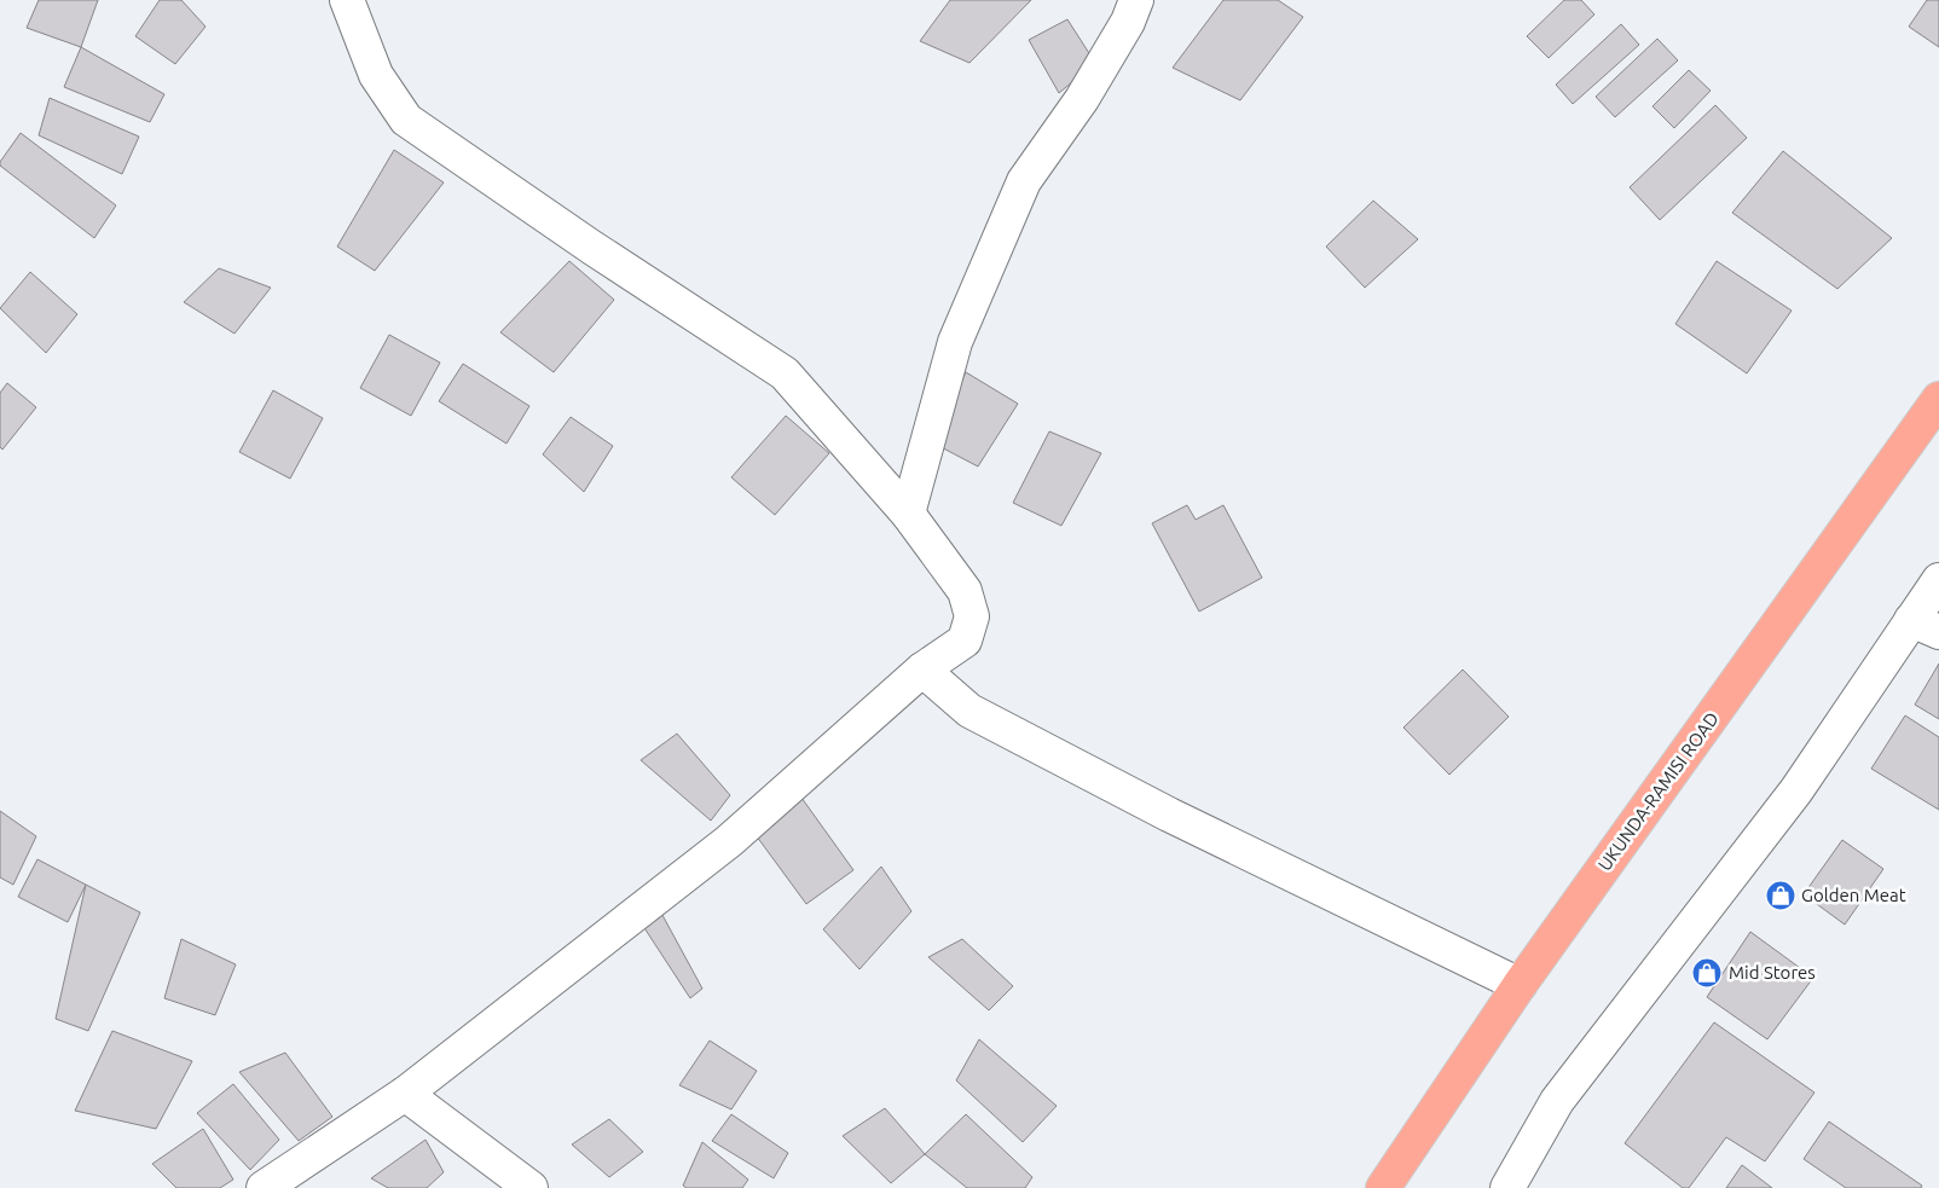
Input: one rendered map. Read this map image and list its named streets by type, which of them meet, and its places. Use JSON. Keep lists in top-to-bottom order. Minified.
{"streets":{"highway":["UKUNDA-RAMISI ROAD"]},"places":{"shop":["Golden Meat","Mid Stores"]}}
